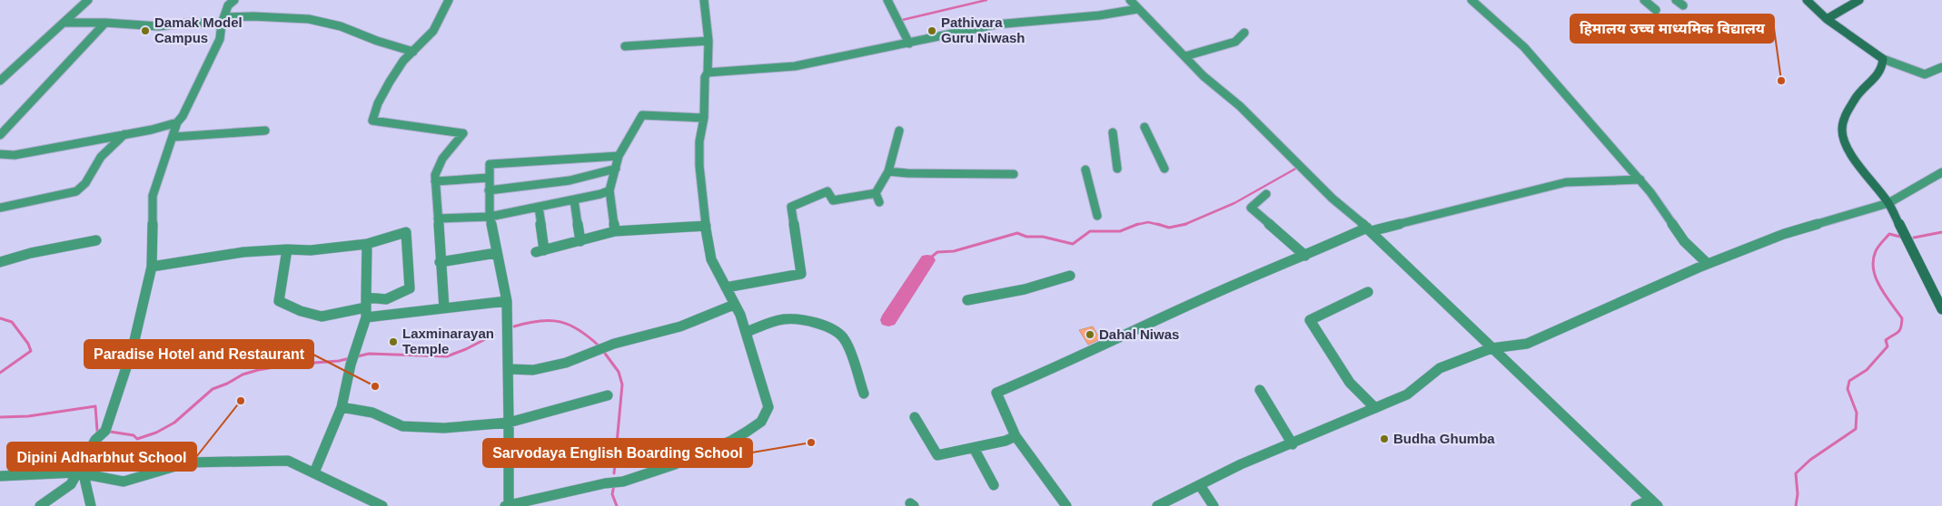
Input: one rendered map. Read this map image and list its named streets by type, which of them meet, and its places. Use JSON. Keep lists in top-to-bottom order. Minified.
{"places":["Damak Model Campus","Pathivara Guru Niwash","हिमालय उच्च माध्यमिक विद्यालय","Dahal Niwas","Laxminarayan Temple","Paradise Hotel and Restaurant","Dipini Adharbhut School","Budha Ghumba","Sarvodaya English Boarding School"]}
